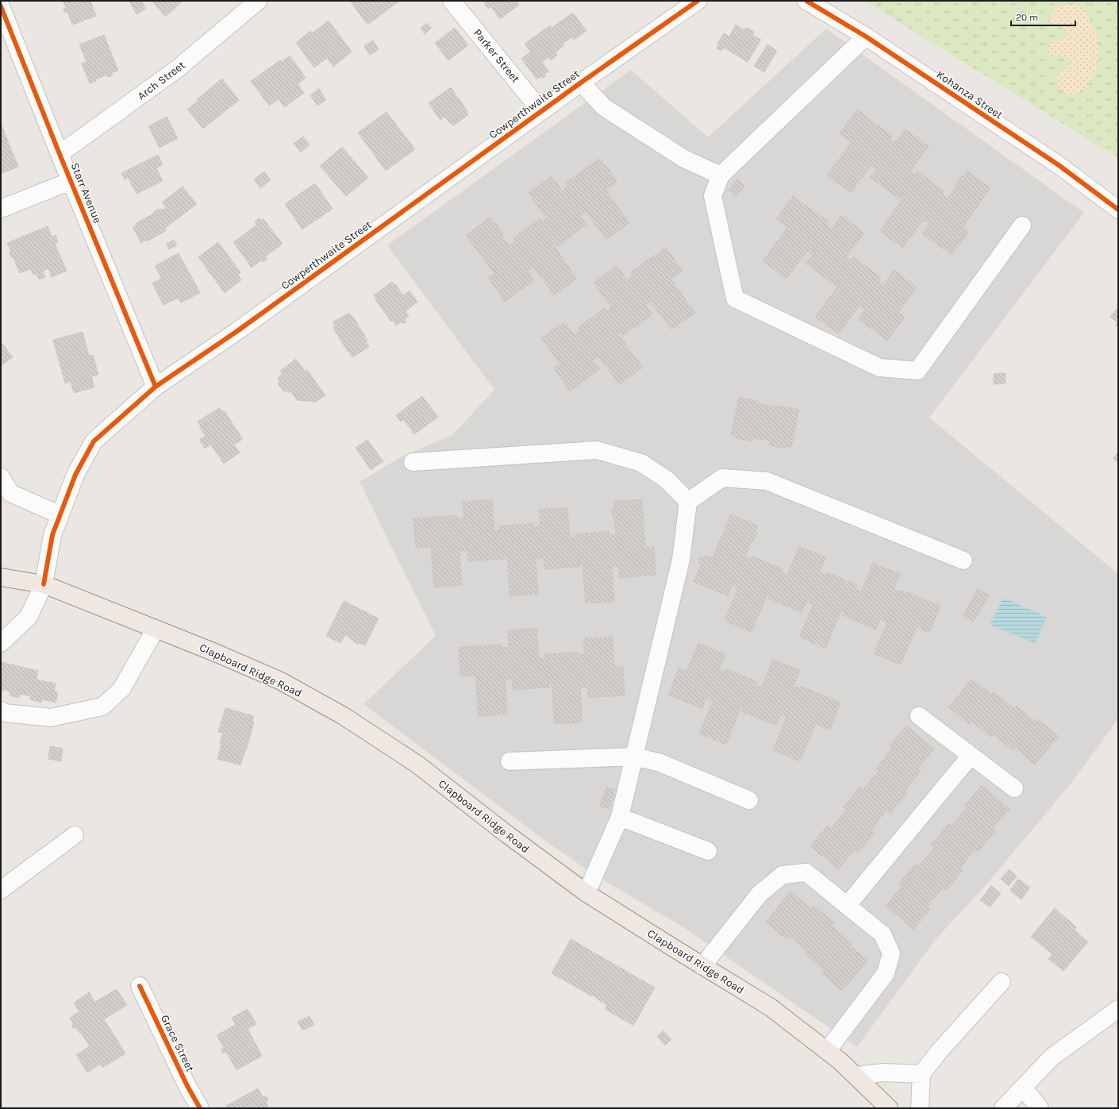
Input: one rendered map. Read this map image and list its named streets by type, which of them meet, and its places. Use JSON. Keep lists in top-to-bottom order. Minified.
{"streets":{"main road":["Clapboard Ridge Road"],"street":["Parker Street","Arch Street","Kohanza Street","Cowperthwaite Street","Starr Avenue","Grace Street"]},"crossings":[["Parker Street","Cowperthwaite Street"],["Arch Street","Starr Avenue"],["Cowperthwaite Street","Starr Avenue"],["Cowperthwaite Street","Clapboard Ridge Road"]],"scale_bar":"20 m"}
